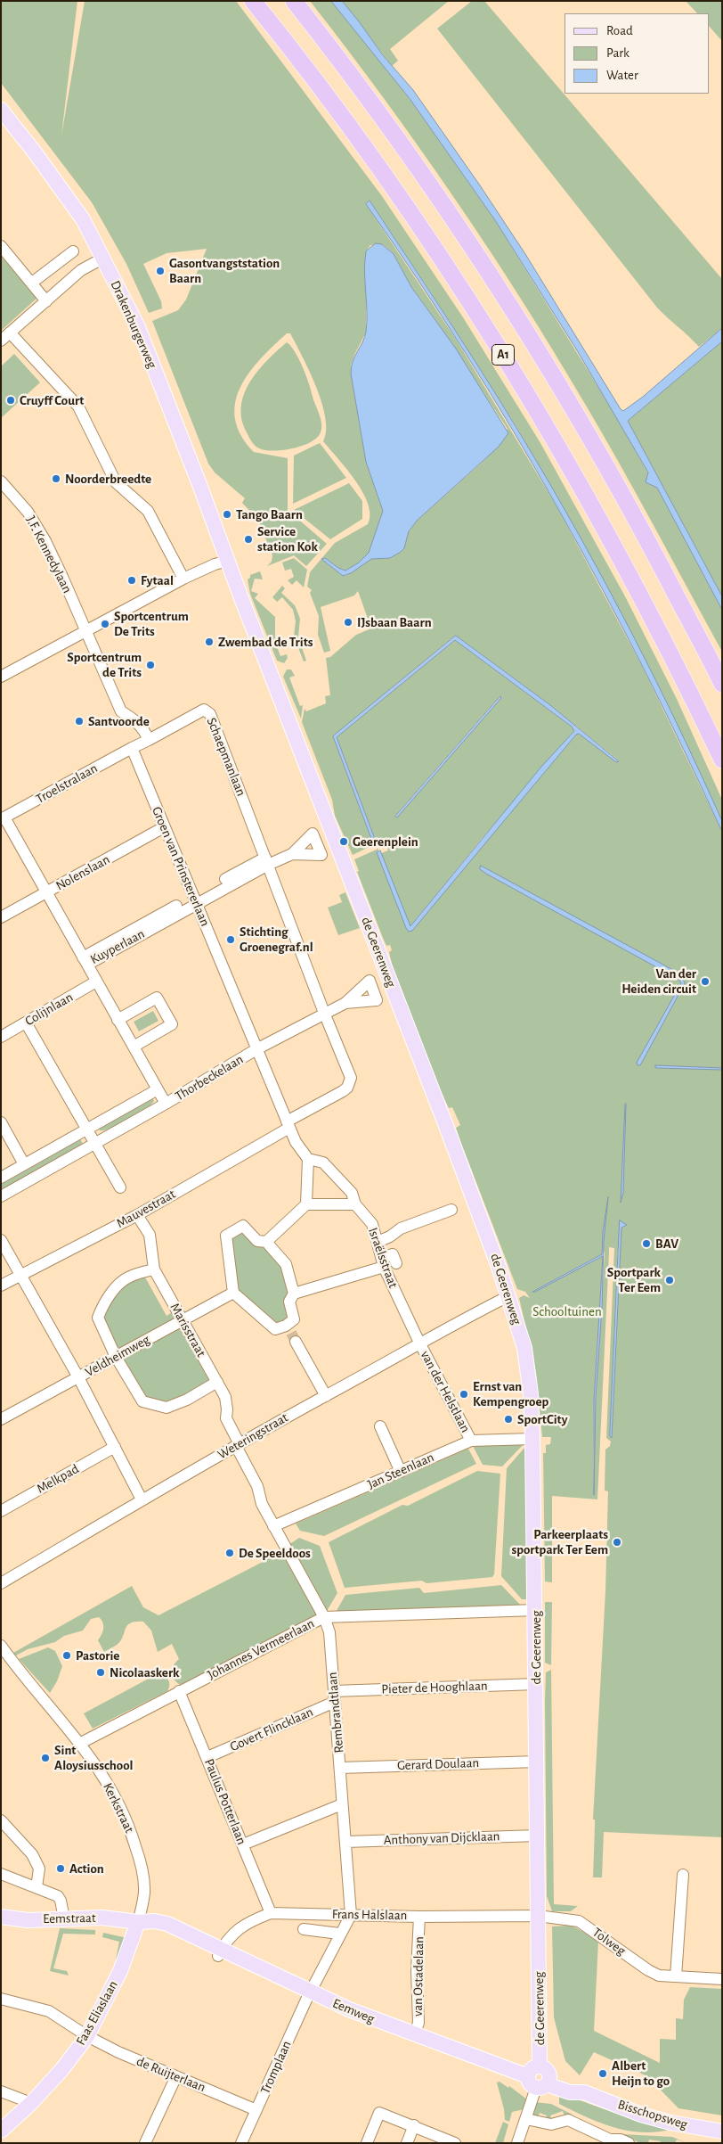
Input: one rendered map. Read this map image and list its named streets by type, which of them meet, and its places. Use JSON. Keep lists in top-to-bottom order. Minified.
{"streets":{"highway":["A1"],"main road":["Drakenburgerweg","de Geerenweg","Eemstraat","Eemweg","Faas Eliaslaan","Bisschopsweg"],"street":["J.F. Kennedylaan","Schaepmanlaan","Troelstralaan","Groen van Prinstererlaan","Nolenslaan","Kuyperlaan","Colijnlaan","Thorbeckelaan","Mauvestraat","Israëlsstraat","Marisstraat","Veldheimweg","van der Helstlaan","Weteringstraat","Jan Steenlaan","Melkpad","Johannes Vermeerlaan","Pieter de Hooghlaan","Rembrandtlaan","Govert Flincklaan","Gerard Doulaan","Paulus Potterlaan","Kerkstraat","Anthony van Dijcklaan","Frans Halslaan","Tolweg","van Ostadelaan","Tromplaan","de Ruijterlaan"]},"crossings":[["Drakenburgerweg","de Geerenweg"],["Schaepmanlaan","Kuyperlaan"],["Schaepmanlaan","Thorbeckelaan"],["Schaepmanlaan","Mauvestraat"],["Troelstralaan","Groen van Prinstererlaan"],["Groen van Prinstererlaan","Nolenslaan"],["Groen van Prinstererlaan","Kuyperlaan"],["Groen van Prinstererlaan","Thorbeckelaan"],["Groen van Prinstererlaan","Mauvestraat"],["de Geerenweg","Weteringstraat"],["de Geerenweg","Jan Steenlaan"],["de Geerenweg","Johannes Vermeerlaan"],["de Geerenweg","Pieter de Hooghlaan"],["de Geerenweg","Gerard Doulaan"],["de Geerenweg","Anthony van Dijcklaan"],["de Geerenweg","Frans Halslaan"],["de Geerenweg","Tolweg"],["de Geerenweg","Eemweg"],["de Geerenweg","Bisschopsweg"],["Mauvestraat","Marisstraat"],["Israëlsstraat","van der Helstlaan"],["Israëlsstraat","Weteringstraat"],["Marisstraat","Veldheimweg"],["Marisstraat","Weteringstraat"],["Marisstraat","Rembrandtlaan"],["van der Helstlaan","Weteringstraat"],["van der Helstlaan","Jan Steenlaan"],["Weteringstraat","Rembrandtlaan"],["Jan Steenlaan","Rembrandtlaan"],["Johannes Vermeerlaan","Rembrandtlaan"],["Johannes Vermeerlaan","Paulus Potterlaan"],["Johannes Vermeerlaan","Kerkstraat"],["Pieter de Hooghlaan","Rembrandtlaan"],["Pieter de Hooghlaan","Govert Flincklaan"],["Rembrandtlaan","Govert Flincklaan"],["Rembrandtlaan","Gerard Doulaan"],["Rembrandtlaan","Anthony van Dijcklaan"],["Rembrandtlaan","Frans Halslaan"],["Govert Flincklaan","Paulus Potterlaan"],["Paulus Potterlaan","Frans Halslaan"],["Kerkstraat","Eemstraat"],["Kerkstraat","Eemweg"],["Kerkstraat","Faas Eliaslaan"],["Frans Halslaan","Tolweg"],["Frans Halslaan","van Ostadelaan"],["Frans Halslaan","Eemweg"],["Eemstraat","Eemweg"],["Eemstraat","Faas Eliaslaan"],["van Ostadelaan","Eemweg"],["Eemweg","Faas Eliaslaan"],["Eemweg","Tromplaan"],["Eemweg","Bisschopsweg"],["Faas Eliaslaan","de Ruijterlaan"],["Tromplaan","de Ruijterlaan"]],"parks":["Schooltuinen"],"places":["Gasontvangststation Baarn","Cruyff Court","Noorderbreedte","Tango Baarn","Service station Kok","Fytaal","IJsbaan Baarn","Sportcentrum De Trits","Zwembad de Trits","Sportcentrum de Trits","Santvoorde","Geerenplein","Stichting Groenegraf.nl","Van der Heiden circuit","BAV","Sportpark Ter Eem","Ernst van Kempengroep","SportCity","Parkeerplaats sportpark Ter Eem","De Speeldoos","Pastorie","Nicolaaskerk","Sint Aloysiusschool","Action","Albert Heijn to go"],"legend":["Road","Park","Water"]}
